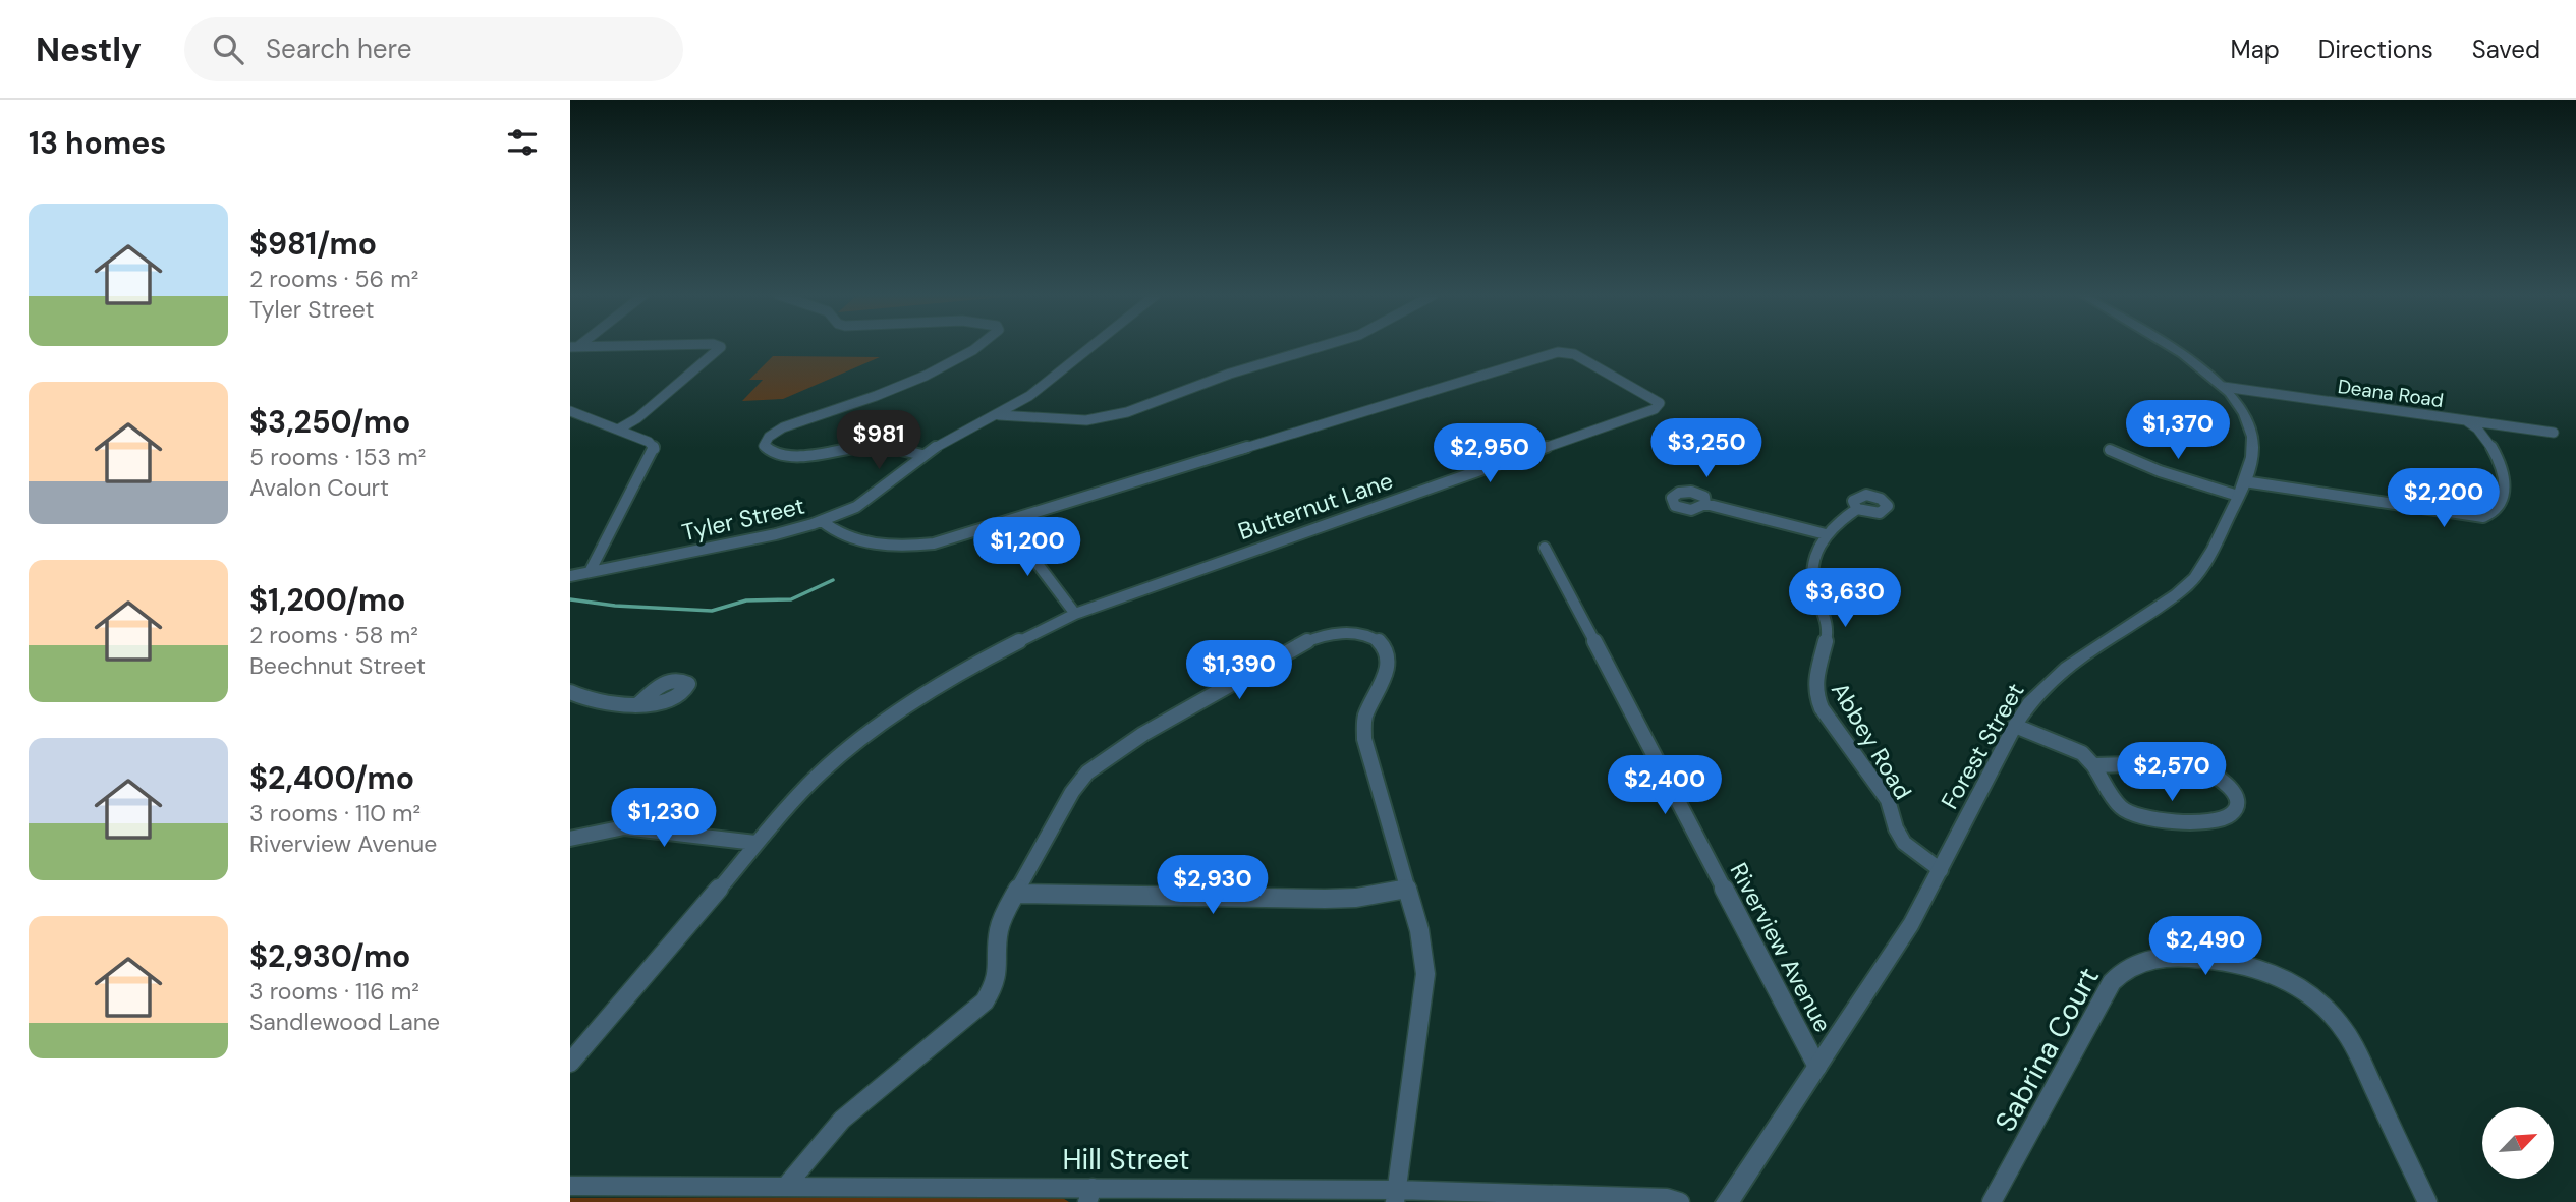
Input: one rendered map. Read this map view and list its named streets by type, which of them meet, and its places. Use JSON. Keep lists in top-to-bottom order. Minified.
{"streets":{"street":["Deana Road","Butternut Lane","Tyler Street","Abbey Road","Forest Street","Riverview Avenue","Sabrina Court","Hill Street"]},"crossings":[["Deana Road","Forest Street"],["Butternut Lane","Tyler Street"],["Abbey Road","Forest Street"],["Forest Street","Riverview Avenue"]],"north":"top right","page":{"header":"Nestly","search":"Search here","nav":["Map","Directions","Saved"],"heading":"13 homes","list":[{"name":"$981/mo","note":"2 rooms · 56 m² · Tyler Street"},{"name":"$3,250/mo","note":"5 rooms · 153 m² · Avalon Court"},{"name":"$1,200/mo","note":"2 rooms · 58 m² · Beechnut Street"},{"name":"$2,400/mo","note":"3 rooms · 110 m² · Riverview Avenue"},{"name":"$2,930/mo","note":"3 rooms · 116 m² · Sandlewood Lane"}],"price":["$1,370","$981","$3,250","$2,950","$2,200","$1,200","$3,630","$1,390","$2,570","$2,400","$1,230","$2,930","$2,490"]}}
